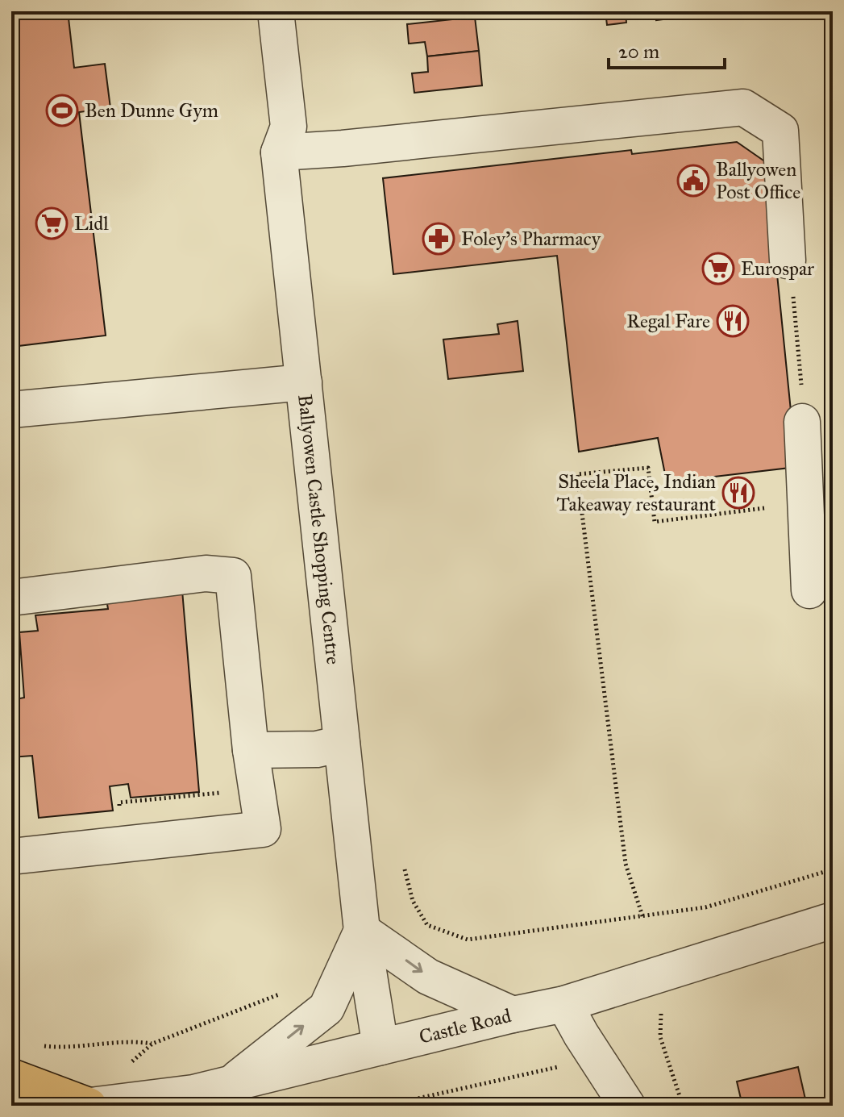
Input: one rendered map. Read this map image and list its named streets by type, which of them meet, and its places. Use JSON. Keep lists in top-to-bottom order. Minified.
{"streets":{"street":["Ballyowen Castle Shopping Centre","Castle Road"]},"crossings":[["Ballyowen Castle Shopping Centre","Castle Road"]],"places":{"sports":["Ben Dunne Gym"],"public building":["Ballyowen Post Office"],"supermarket":["Lidl","Eurospar"],"pharmacy":["Foley's Pharmacy"],"restaurant":["Regal Fare","Sheela Place, Indian Takeaway restaurant"]},"scale_bar":"20 m"}
